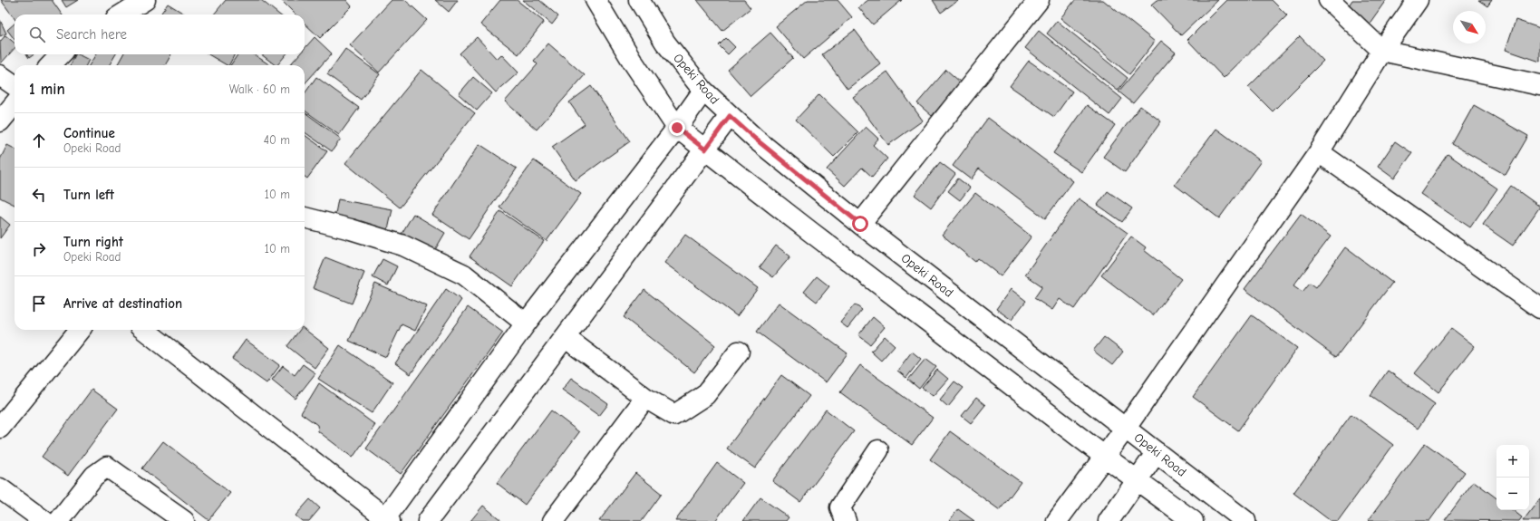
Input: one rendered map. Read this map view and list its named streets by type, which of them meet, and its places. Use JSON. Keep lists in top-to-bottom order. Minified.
{"streets":{"street":["Opeki Road"]},"north":"bottom right","page":{"search":"Search here","heading":["1 min","Walk · 60 m"],"list":[["Continue","Opeki Road","40 m"],["Turn left","10 m"],["Turn right","Opeki Road","10 m"],"Arrive at destination"],"map_buttons":["+","−"]}}
